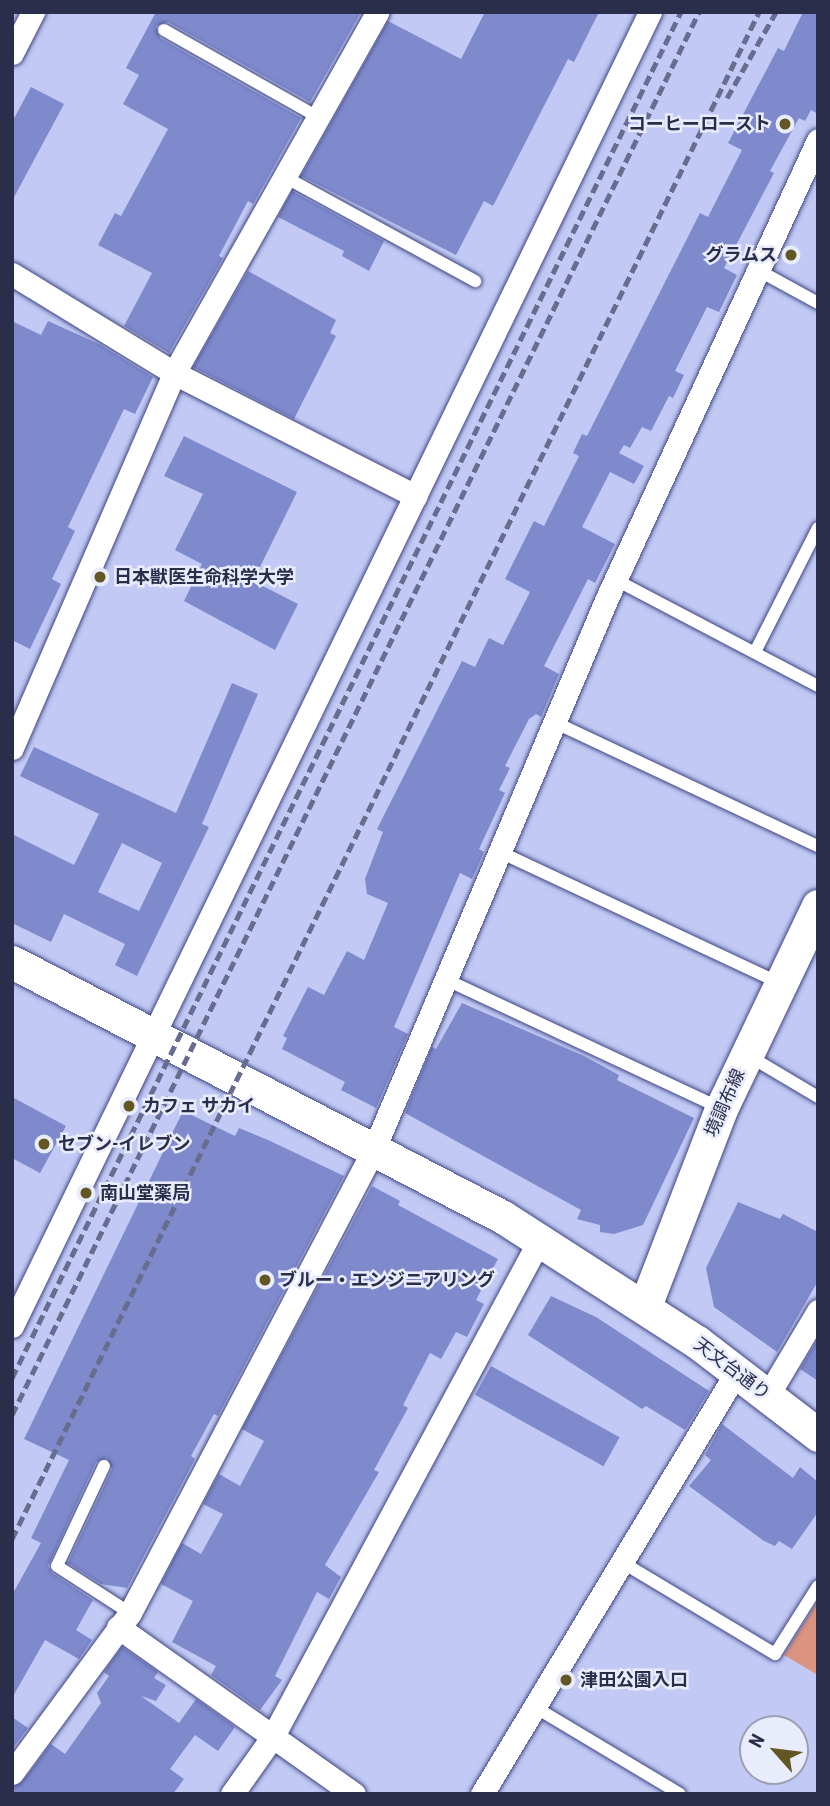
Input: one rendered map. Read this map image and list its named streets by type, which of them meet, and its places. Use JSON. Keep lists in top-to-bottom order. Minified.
{"streets":{"main road":["境調布線","天文台通り"]},"crossings":[["境調布線","天文台通り"]],"places":["コーヒーロースト","グラムス","日本獣医生命科学大学","カフェ サカイ","セブン-イレブン","南山堂薬局","ブルー・エンジニアリング","津田公園入口"],"north":"top left"}
